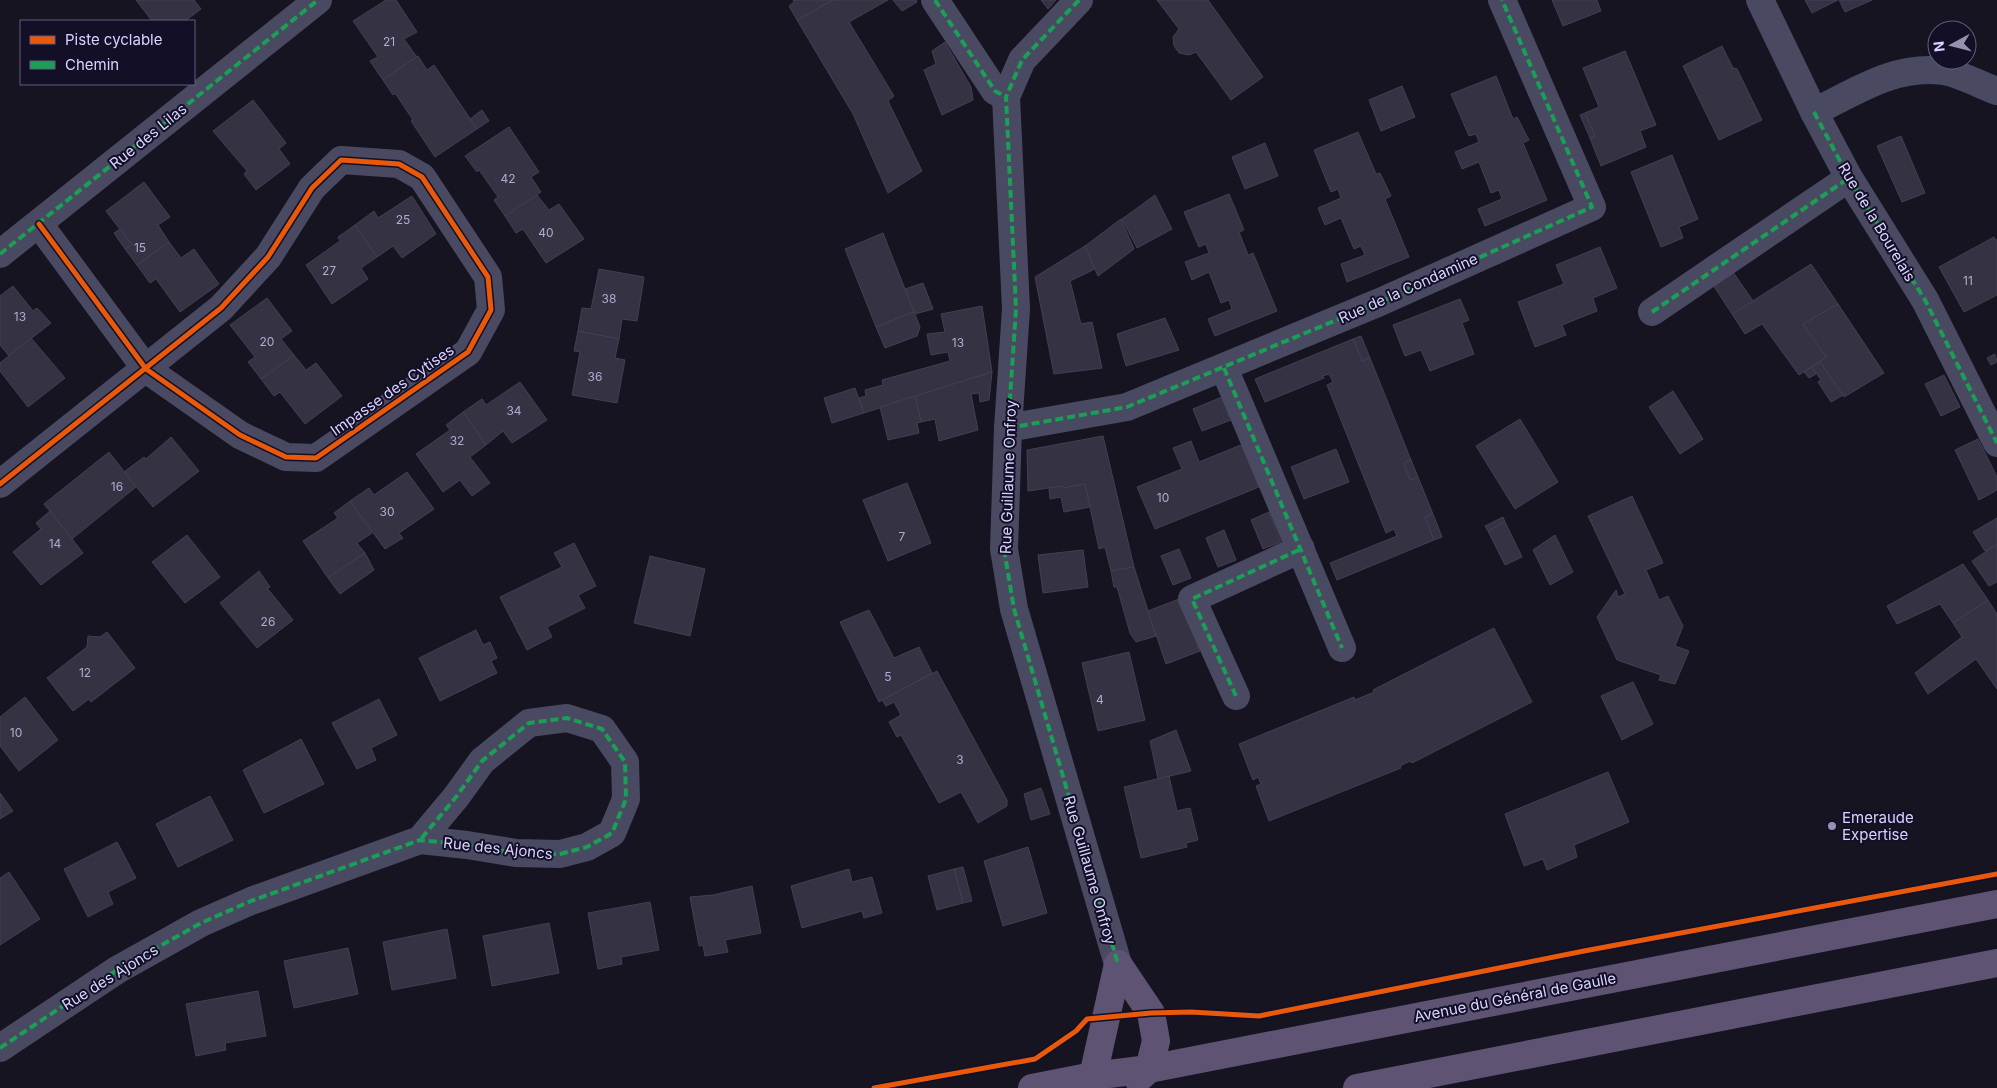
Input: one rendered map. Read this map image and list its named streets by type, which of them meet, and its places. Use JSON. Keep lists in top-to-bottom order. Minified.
{"streets":{"main road":["Avenue du Général de Gaulle"],"street":["Rue des Lilas","Rue de la Bourelais","Rue de la Condamine","Impasse des Cytises","Rue Guillaume Onfroy","Rue des Ajoncs"]},"crossings":[["Rue des Lilas","Impasse des Cytises"],["Rue de la Condamine","Rue Guillaume Onfroy"]],"places":["Emeraude Expertise"],"house_numbers":["21","42","25","40","15","27","11","38","13","20","13","36","34","32","16","10","30","7","14","26","12","5","4","10","3"],"legend":["Piste cyclable","Chemin"],"north":"left"}
